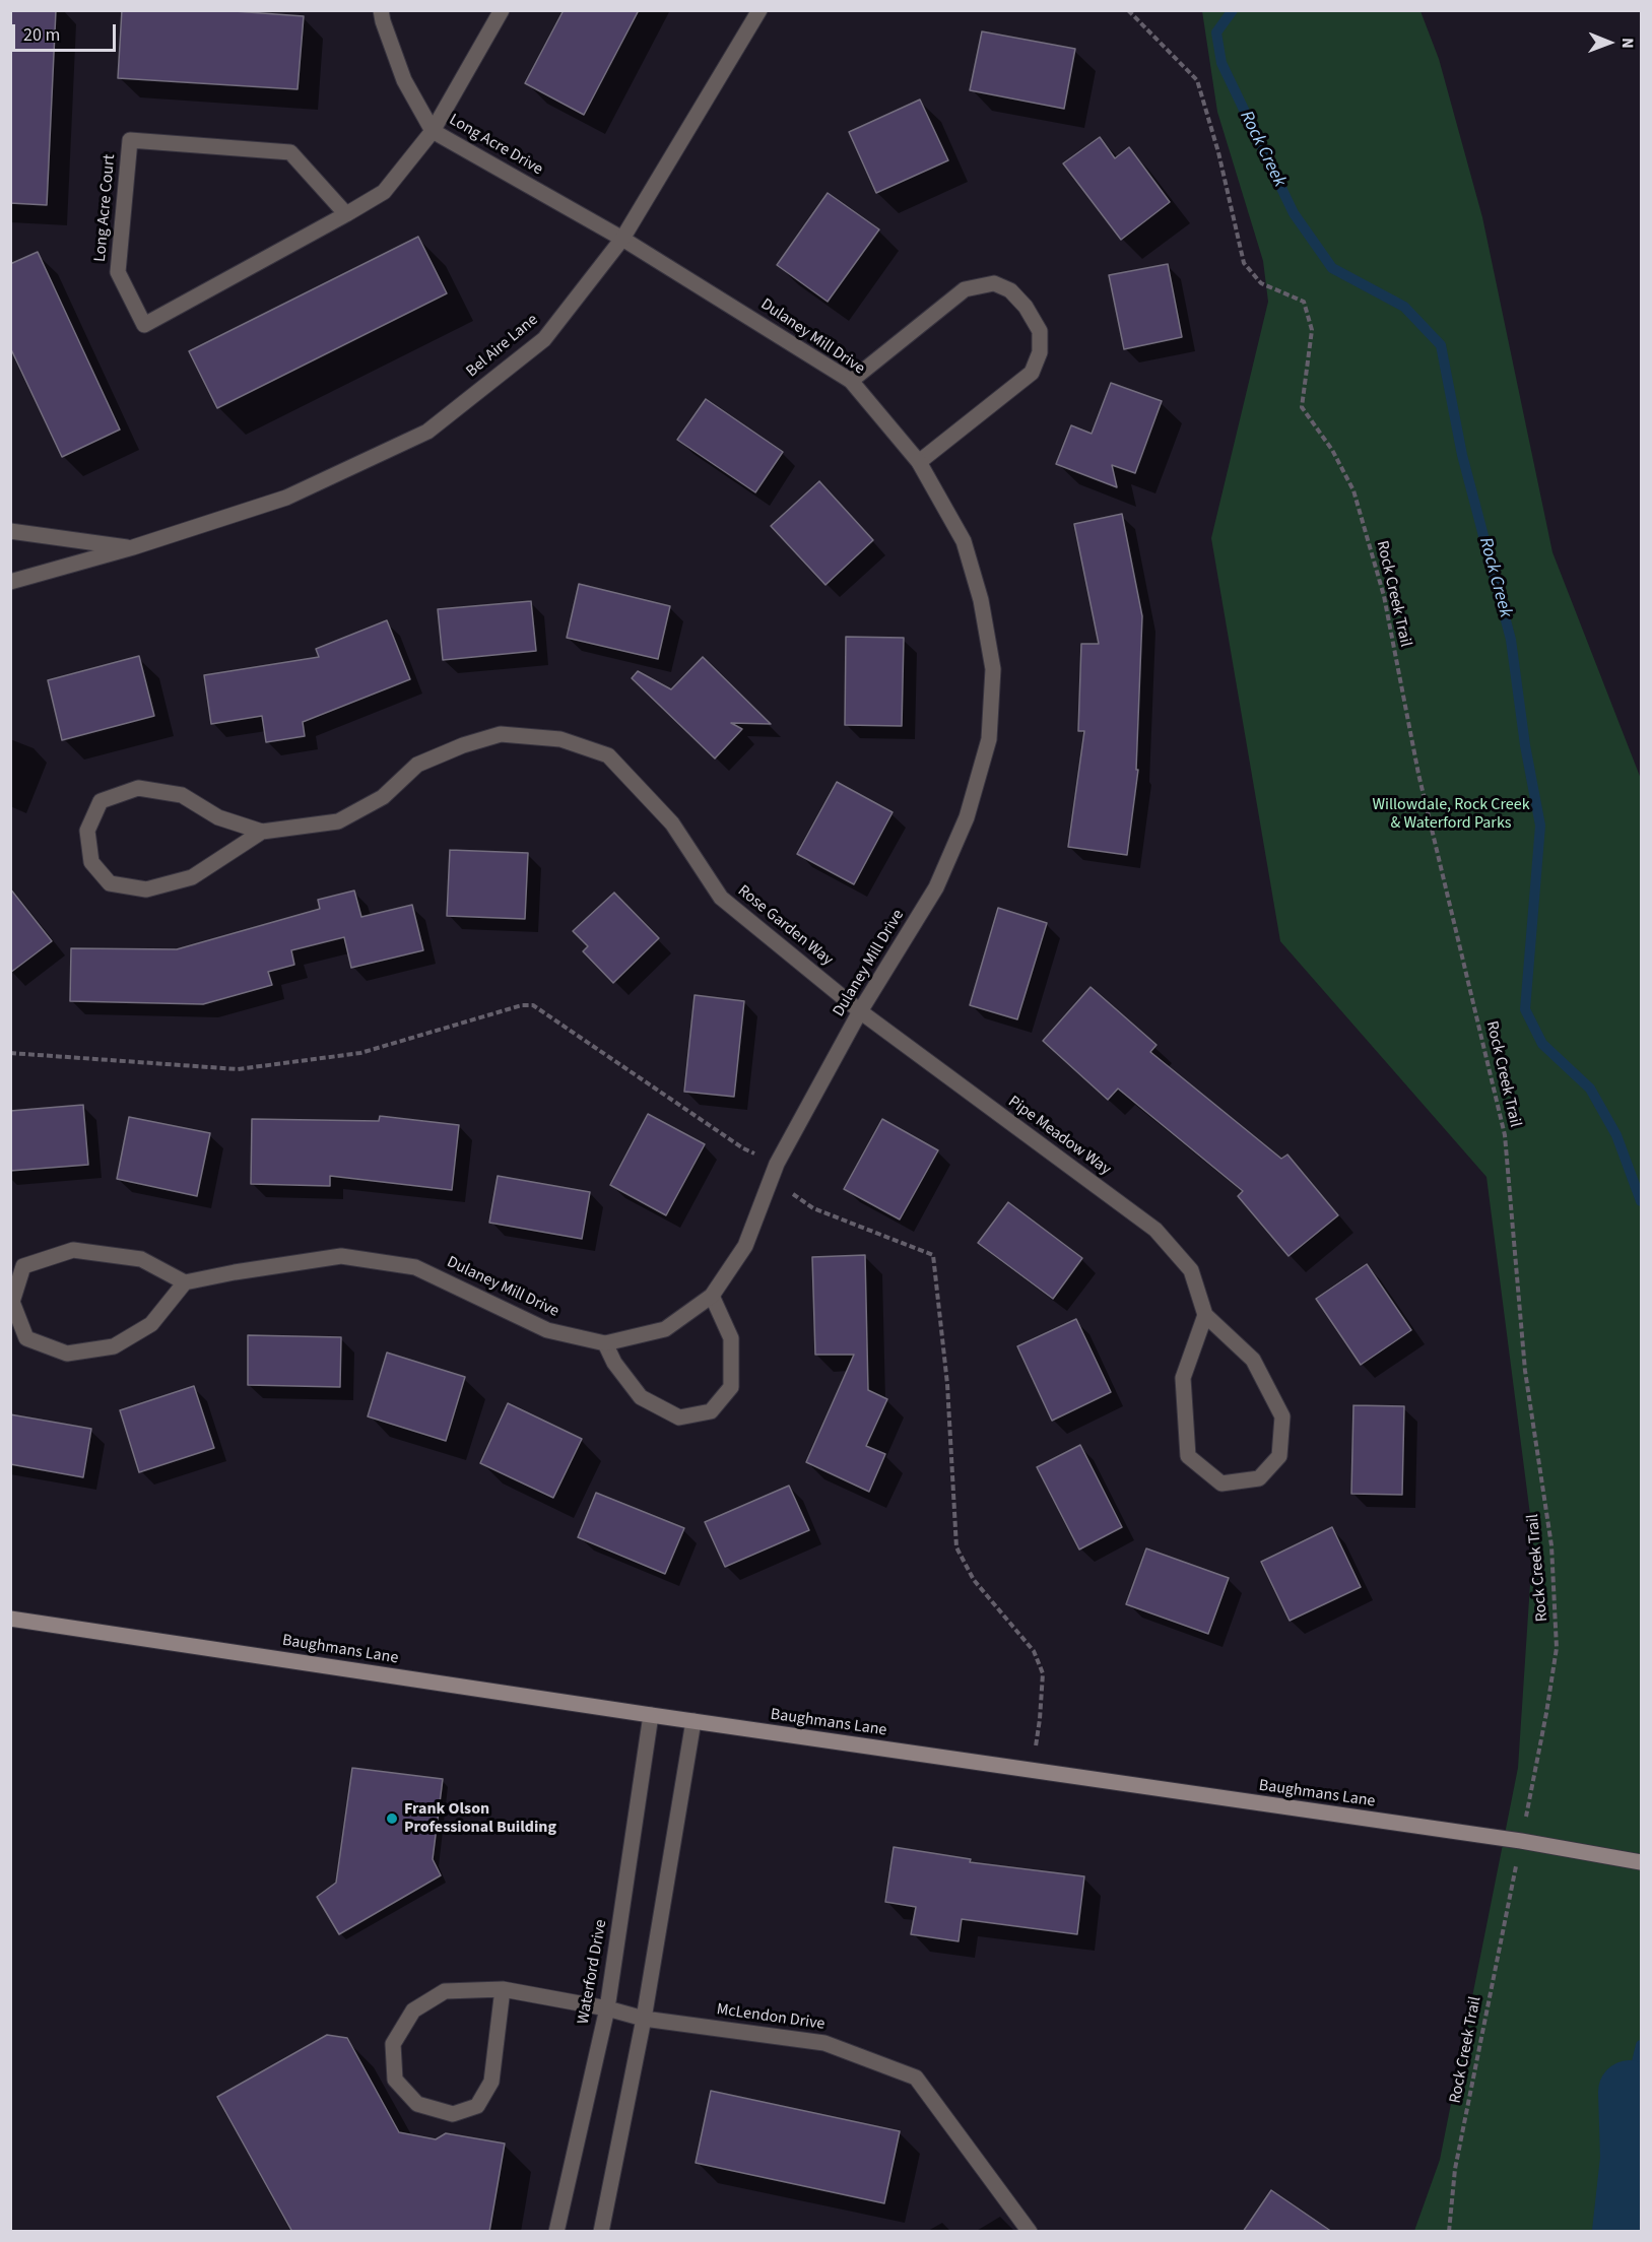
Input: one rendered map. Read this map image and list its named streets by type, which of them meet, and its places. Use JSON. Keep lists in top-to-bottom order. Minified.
{"streets":{"main road":["Baughmans Lane"],"street":["Long Acre Drive","Long Acre Court","Dulaney Mill Drive","Bel Aire Lane","Rose Garden Way","Pipe Meadow Way","Waterford Drive","McLendon Drive"],"path":["Rock Creek Trail"]},"crossings":[["Long Acre Drive","Long Acre Court"],["Long Acre Drive","Dulaney Mill Drive"],["Long Acre Drive","Bel Aire Lane"],["Dulaney Mill Drive","Bel Aire Lane"],["Dulaney Mill Drive","Rose Garden Way"],["Dulaney Mill Drive","Pipe Meadow Way"],["Rock Creek Trail","Baughmans Lane"],["Rose Garden Way","Pipe Meadow Way"],["Baughmans Lane","Waterford Drive"],["Waterford Drive","McLendon Drive"]],"water":["Rock Creek"],"parks":["Willowdale, Rock Creek & Waterford Parks"],"places":["Frank Olson Professional Building"],"scale_bar":"20 m","north":"right"}
